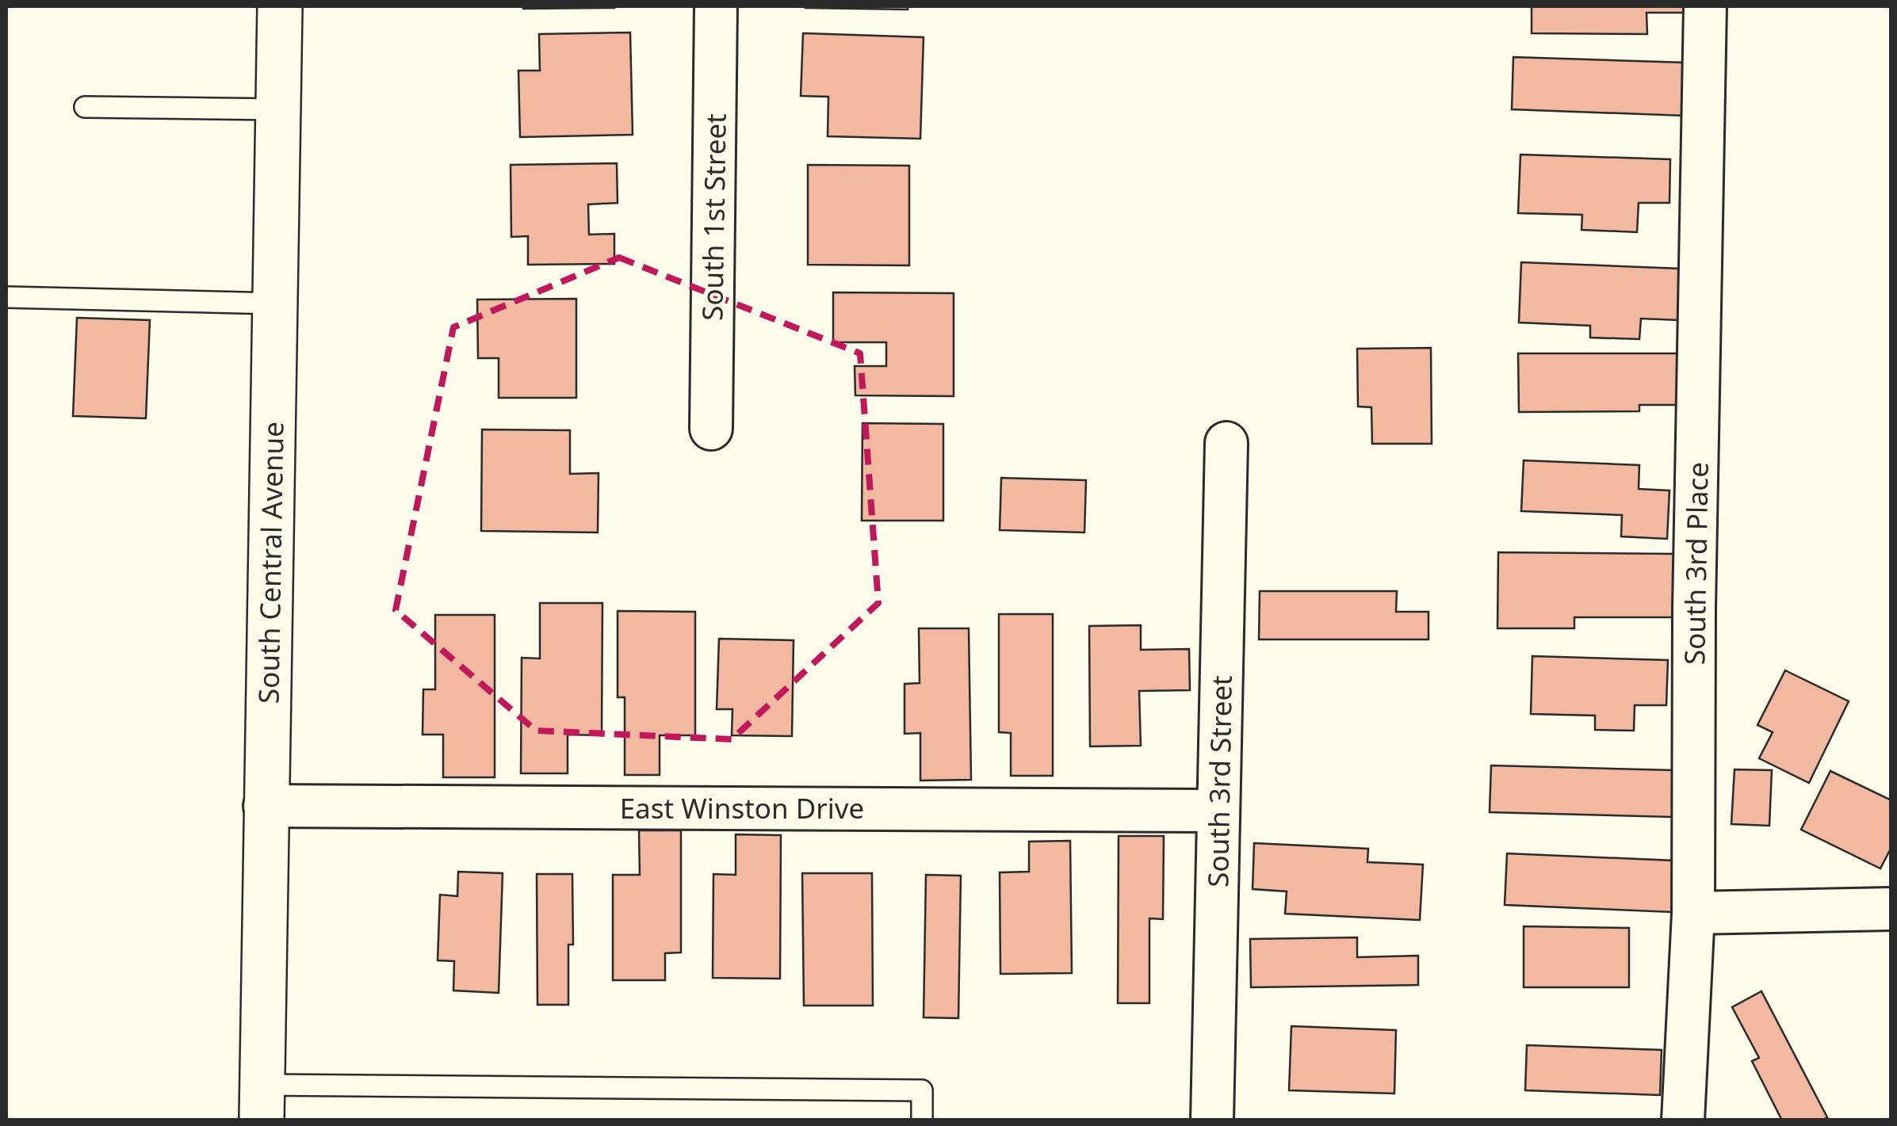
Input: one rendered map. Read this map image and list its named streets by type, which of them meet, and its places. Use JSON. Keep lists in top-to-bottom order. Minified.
{"streets":{"main road":["South Central Avenue"],"street":["South 1st Street","South 3rd Place","South 3rd Street","East Winston Drive"]},"crossings":[["South Central Avenue","East Winston Drive"],["South 3rd Street","East Winston Drive"]]}
